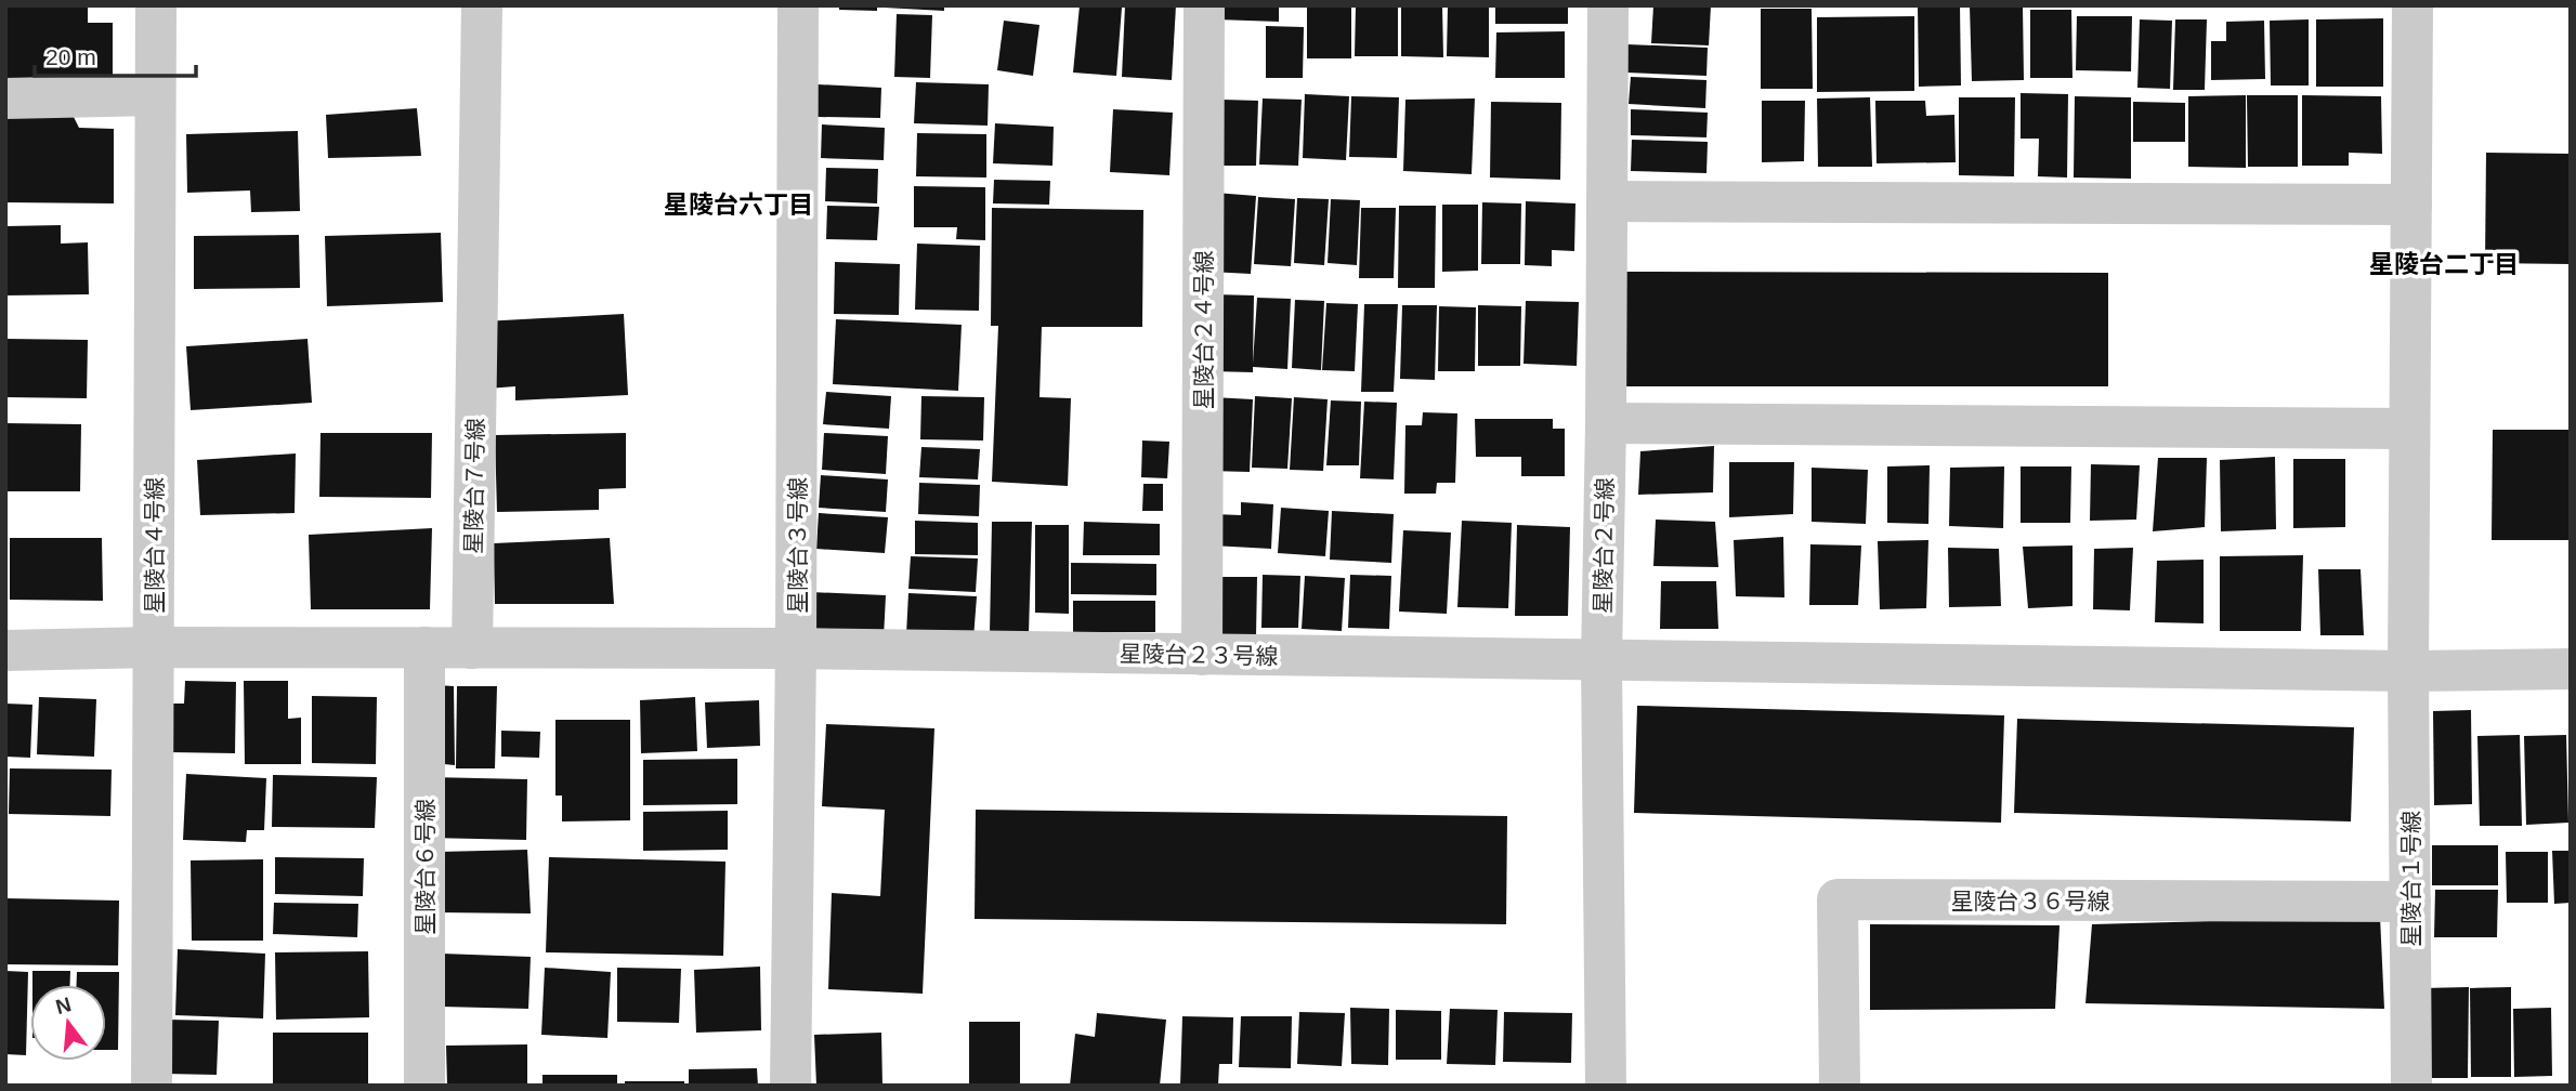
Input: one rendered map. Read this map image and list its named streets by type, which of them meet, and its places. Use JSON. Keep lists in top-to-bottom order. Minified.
{"streets":{"street":["星陵台２４号線","星陵台７号線","星陵台４号線","星陵台３号線","星陵台２号線","星陵台２３号線","星陵台６号線","星陵台１号線","星陵台３６号線"]},"crossings":[["星陵台２４号線","星陵台２３号線"],["星陵台７号線","星陵台２３号線"],["星陵台３号線","星陵台２３号線"],["星陵台２号線","星陵台２３号線"],["星陵台２３号線","星陵台１号線"],["星陵台１号線","星陵台３６号線"]],"districts":["星陵台六丁目","星陵台二丁目"],"scale_bar":"20 m","north":"top"}
